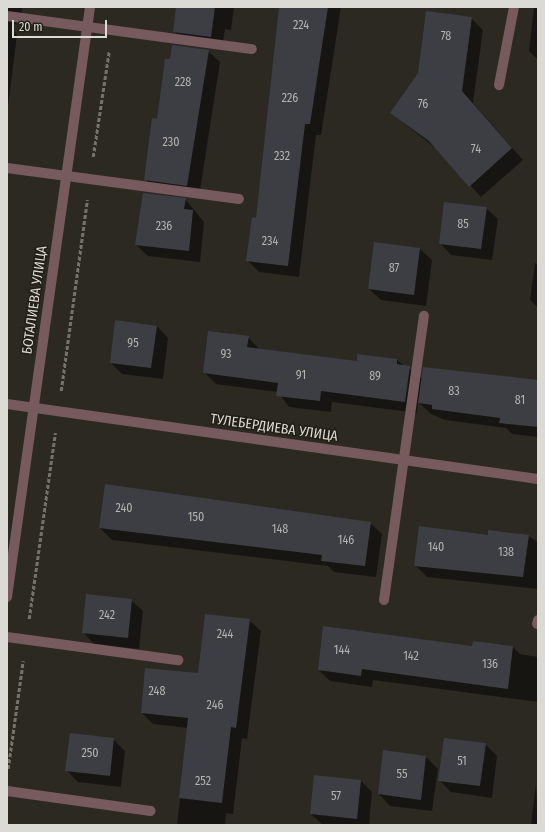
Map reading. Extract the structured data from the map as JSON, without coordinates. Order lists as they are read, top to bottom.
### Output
{
  "streets": {
    "street": ["БОТАЛИЕВА УЛИЦА", "ТУЛЕБЕРДИЕВА УЛИЦА"]
  },
  "crossings": [
    ["БОТАЛИЕВА УЛИЦА", "ТУЛЕБЕРДИЕВА УЛИЦА"]
  ],
  "house_numbers": [
    "224",
    "78",
    "228",
    "226",
    "76",
    "230",
    "74",
    "232",
    "85",
    "236",
    "234",
    "87",
    "95",
    "93",
    "91",
    "89",
    "83",
    "81",
    "240",
    "150",
    "148",
    "146",
    "140",
    "138",
    "242",
    "244",
    "144",
    "142",
    "136",
    "248",
    "246",
    "250",
    "51",
    "55",
    "252",
    "57"
  ],
  "scale_bar": "20 m"
}
